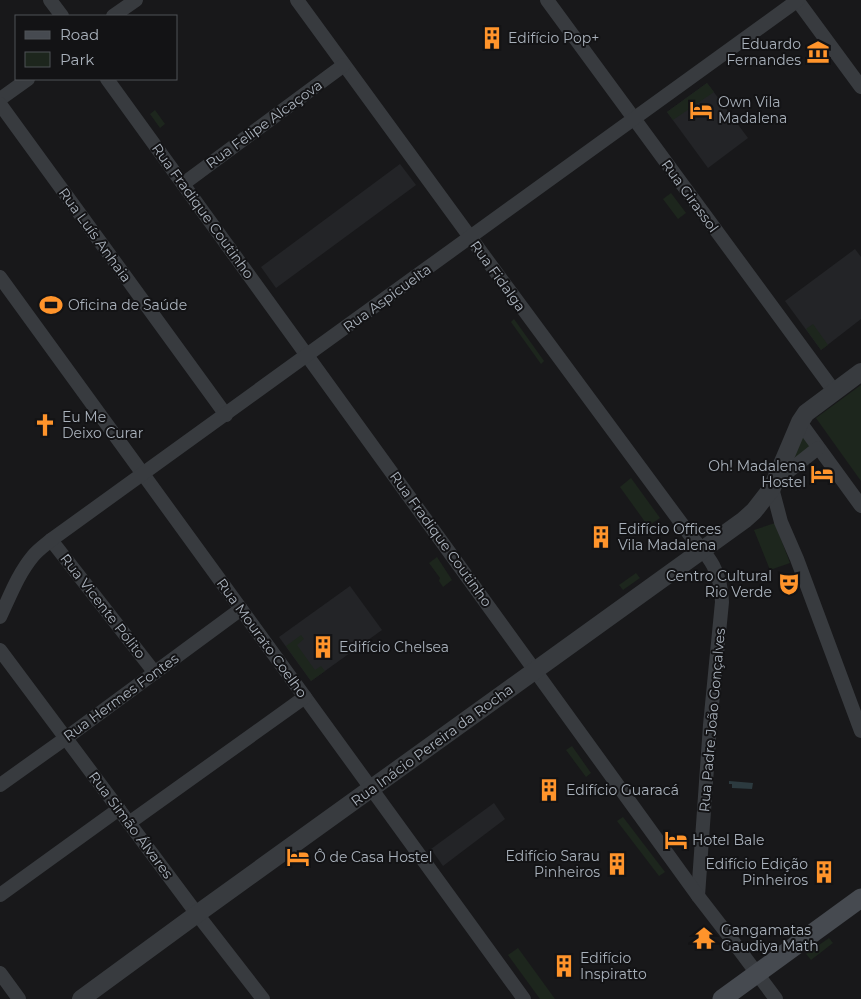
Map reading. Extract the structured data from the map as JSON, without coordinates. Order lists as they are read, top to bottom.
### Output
{
  "streets": {
    "street": [
      "Rua Felipe Alcaçova",
      "Rua Girassol",
      "Rua Fradique Coutinho",
      "Rua Luís Anhaia",
      "Rua Fidalga",
      "Rua Aspicuelta",
      "Rua Vicente Pólito",
      "Rua Mourato Coelho",
      "Rua Hermes Fontes",
      "Rua Padre João Gonçalves",
      "Rua Inácio Pereira da Rocha",
      "Rua Simão Álvares"
    ]
  },
  "crossings": [
    ["Rua Felipe Alcaçova", "Rua Fradique Coutinho"],
    ["Rua Felipe Alcaçova", "Rua Fidalga"],
    ["Rua Girassol", "Rua Aspicuelta"],
    ["Rua Girassol", "Rua Inácio Pereira da Rocha"],
    ["Rua Fradique Coutinho", "Rua Aspicuelta"],
    ["Rua Fradique Coutinho", "Rua Padre João Gonçalves"],
    ["Rua Fradique Coutinho", "Rua Inácio Pereira da Rocha"],
    ["Rua Luís Anhaia", "Rua Aspicuelta"],
    ["Rua Fidalga", "Rua Aspicuelta"],
    ["Rua Fidalga", "Rua Padre João Gonçalves"],
    ["Rua Fidalga", "Rua Inácio Pereira da Rocha"],
    ["Rua Aspicuelta", "Rua Vicente Pólito"],
    ["Rua Aspicuelta", "Rua Mourato Coelho"],
    ["Rua Vicente Pólito", "Rua Hermes Fontes"],
    ["Rua Mourato Coelho", "Rua Hermes Fontes"],
    ["Rua Mourato Coelho", "Rua Inácio Pereira da Rocha"],
    ["Rua Hermes Fontes", "Rua Simão Álvares"],
    ["Rua Padre João Gonçalves", "Rua Inácio Pereira da Rocha"],
    ["Rua Inácio Pereira da Rocha", "Rua Simão Álvares"]
  ],
  "places": {
    "building": [
      "Edifício Pop+",
      "Edifício Offices Vila Madalena",
      "Edifício Chelsea",
      "Edifício Guaracá",
      "Edifício Sarau Pinheiros",
      "Edifício Edição Pinheiros",
      "Edifício Inspiratto"
    ],
    "museum": ["Eduardo Fernandes"],
    "hotel": [
      "Own Vila Madalena",
      "Oh! Madalena Hostel",
      "Hotel Bale",
      "Ô de Casa Hostel"
    ],
    "sports": ["Oficina de Saúde"],
    "church": ["Eu Me Deixo Curar"],
    "theatre": ["Centro Cultural Rio Verde"],
    "temple": ["Gangamatas Gaudiya Math"]
  },
  "legend": ["Road", "Park"]
}
